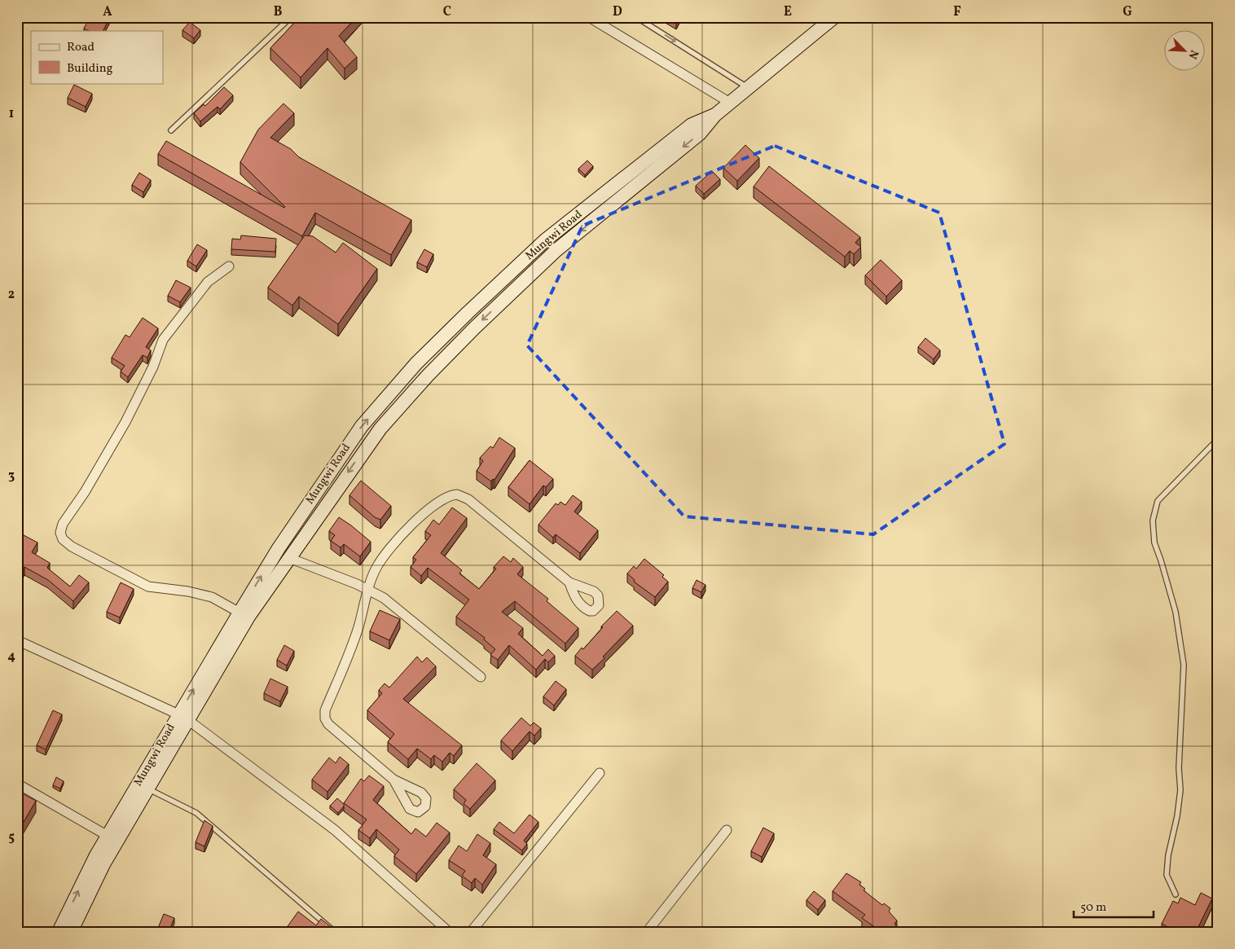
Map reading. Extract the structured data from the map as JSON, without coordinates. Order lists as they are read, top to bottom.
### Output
{
  "streets": {
    "main road": ["Mungwi Road"]
  },
  "legend": ["Road", "Building"],
  "scale_bar": "50 m",
  "north": "bottom right",
  "grid": {
    "columns": [
      "A",
      "B",
      "C",
      "D",
      "E",
      "F",
      "G"
    ],
    "rows": [
      "1",
      "2",
      "3",
      "4",
      "5"
    ]
  }
}
